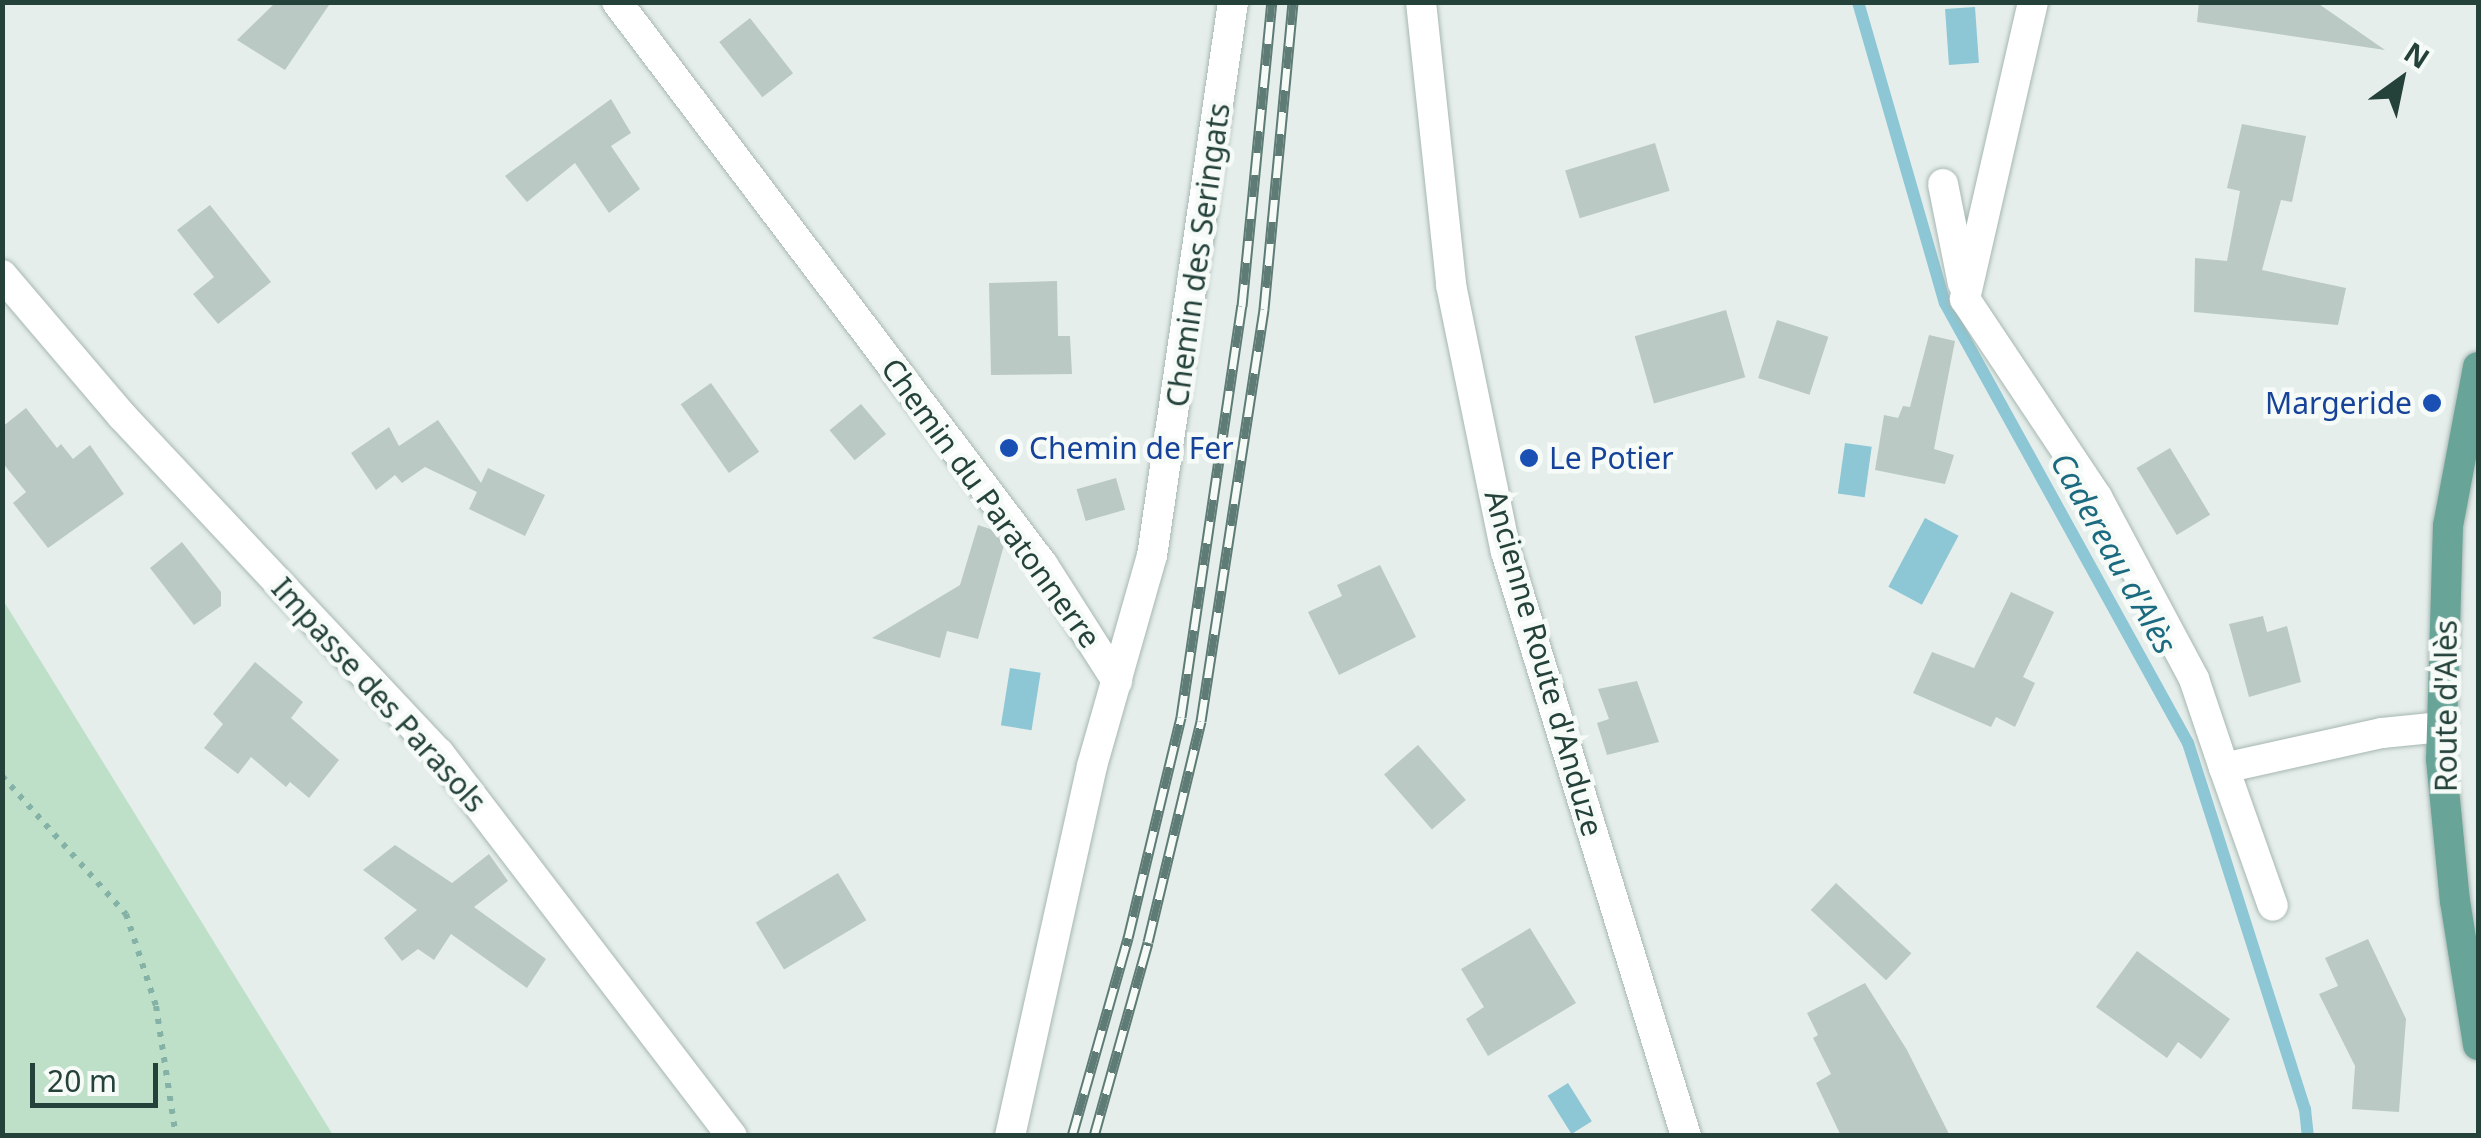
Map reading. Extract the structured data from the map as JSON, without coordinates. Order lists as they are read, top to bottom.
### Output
{
  "streets": {
    "main road": ["Route d'Alès"],
    "street": [
      "Chemin des Seringats",
      "Chemin du Paratonnerre",
      "Ancienne Route d'Anduze",
      "Impasse des Parasols"
    ]
  },
  "crossings": [
    ["Chemin des Seringats", "Chemin du Paratonnerre"]
  ],
  "water": ["Cadereau d'Alès"],
  "places": ["Margeride", "Chemin de Fer", "Le Potier"],
  "scale_bar": "20 m",
  "north": "top right"
}
